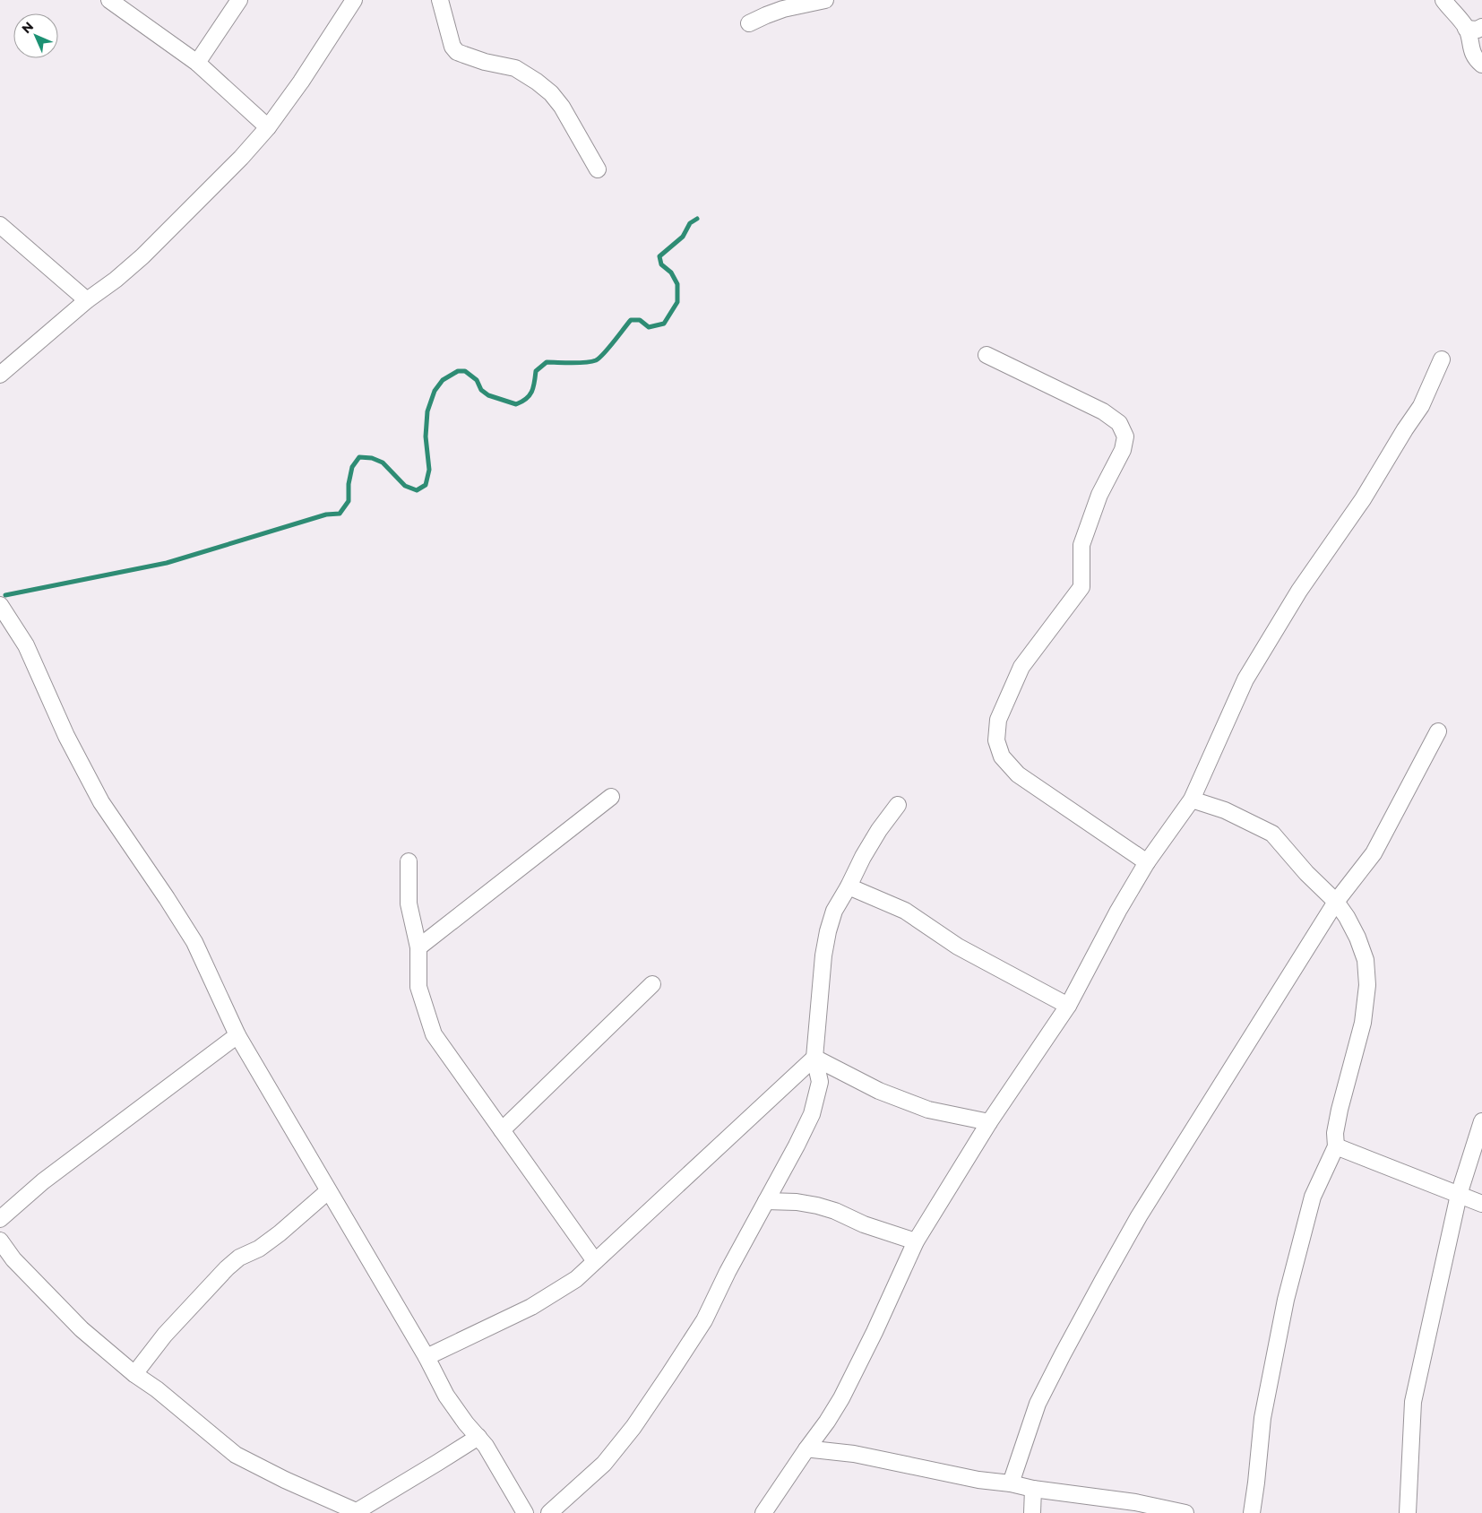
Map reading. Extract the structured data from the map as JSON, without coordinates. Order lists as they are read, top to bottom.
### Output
{
  "north": "top left"
}
